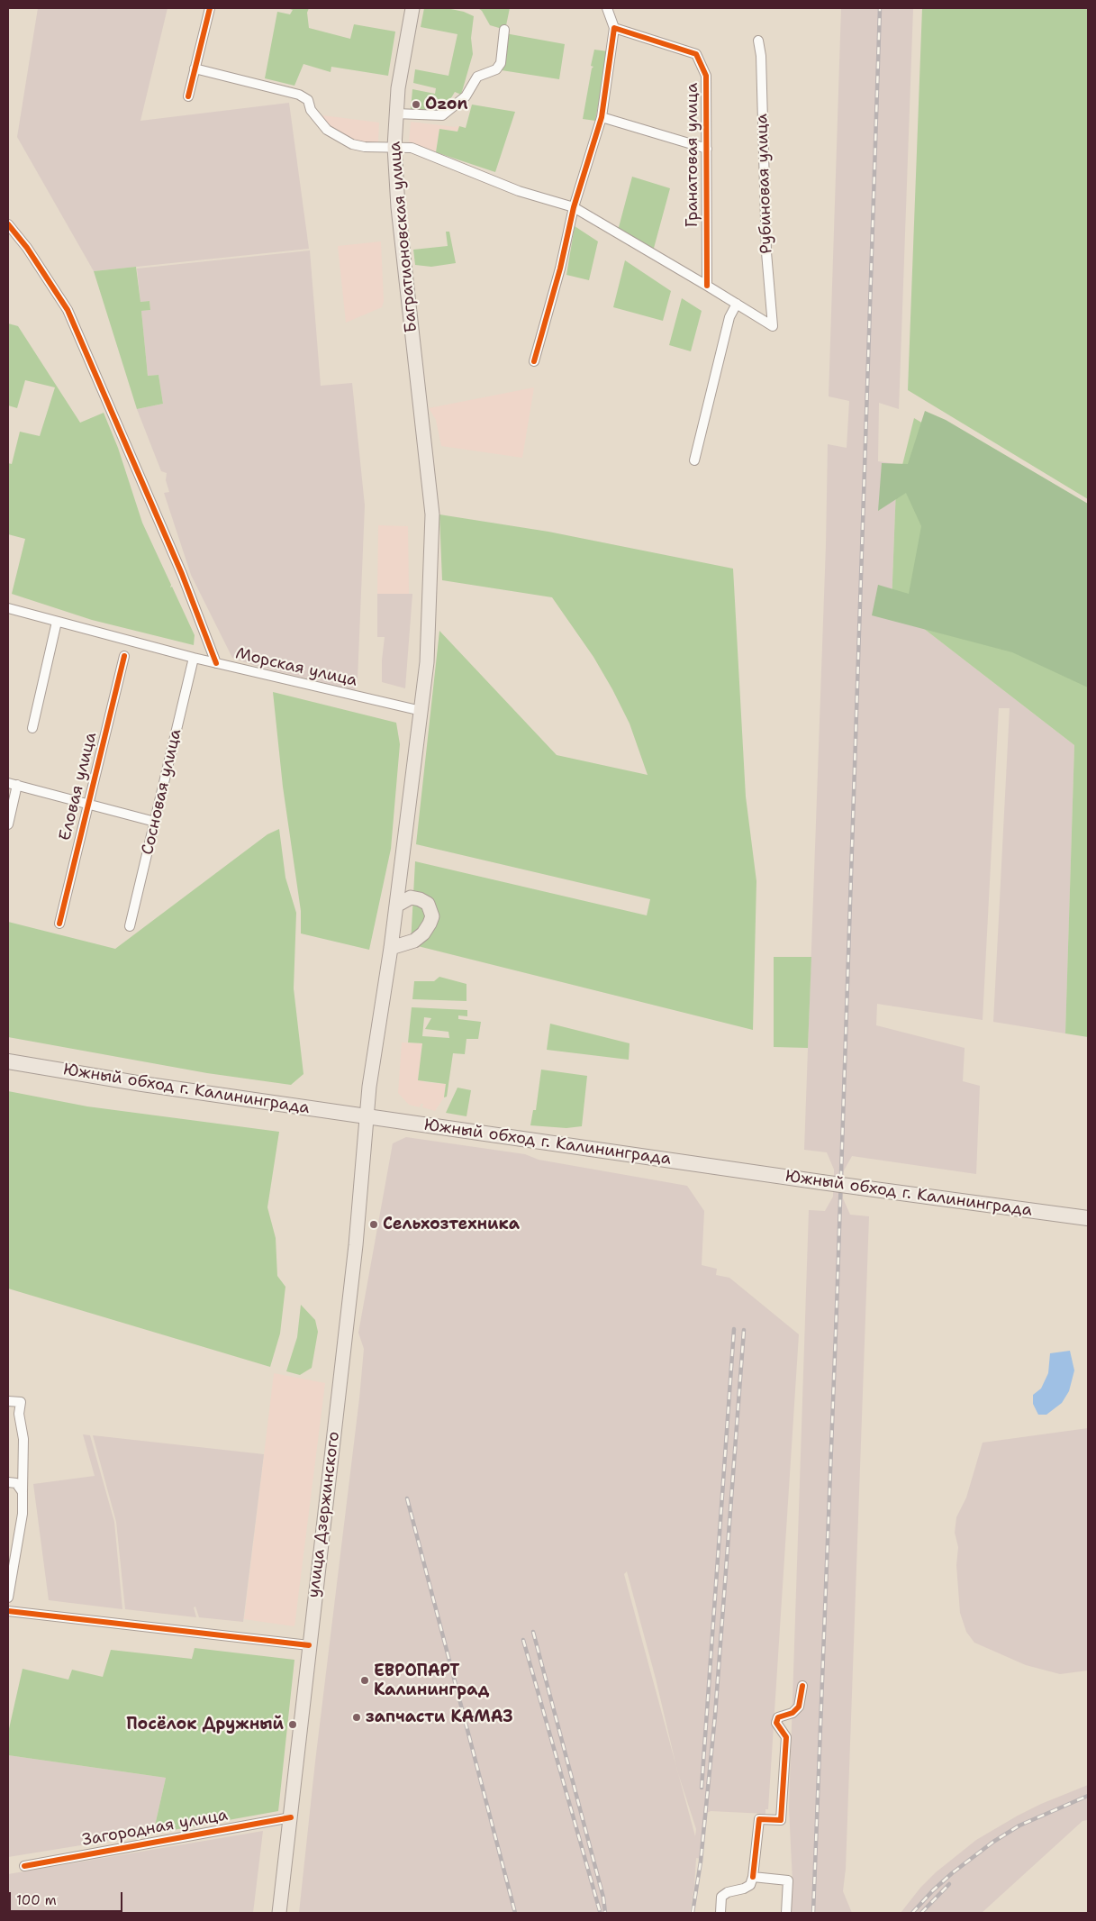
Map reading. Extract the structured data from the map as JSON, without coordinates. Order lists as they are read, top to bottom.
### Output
{
  "streets": {
    "highway": ["Южный обход г. Калининграда"],
    "main road": ["Багратионовская улица", "улица Дзержинского"],
    "street": [
      "Гранатовая улица",
      "Рубиновая улица",
      "Морская улица",
      "Еловая улица",
      "Сосновая улица",
      "Загородная улица"
    ]
  },
  "crossings": [
    ["Багратионовская улица", "Морская улица"],
    ["Багратионовская улица", "улица Дзержинского"],
    ["Морская улица", "Сосновая улица"],
    ["Морская улица", "улица Дзержинского"],
    ["Южный обход г. Калининграда", "улица Дзержинского"],
    ["улица Дзержинского", "Загородная улица"]
  ],
  "places": [
    "Ozon",
    "Сельхозтехника",
    "ЕВРОПАРТ Калининград",
    "запчасти КАМАЗ",
    "Посёлок Дружный"
  ],
  "scale_bar": "100 m"
}
